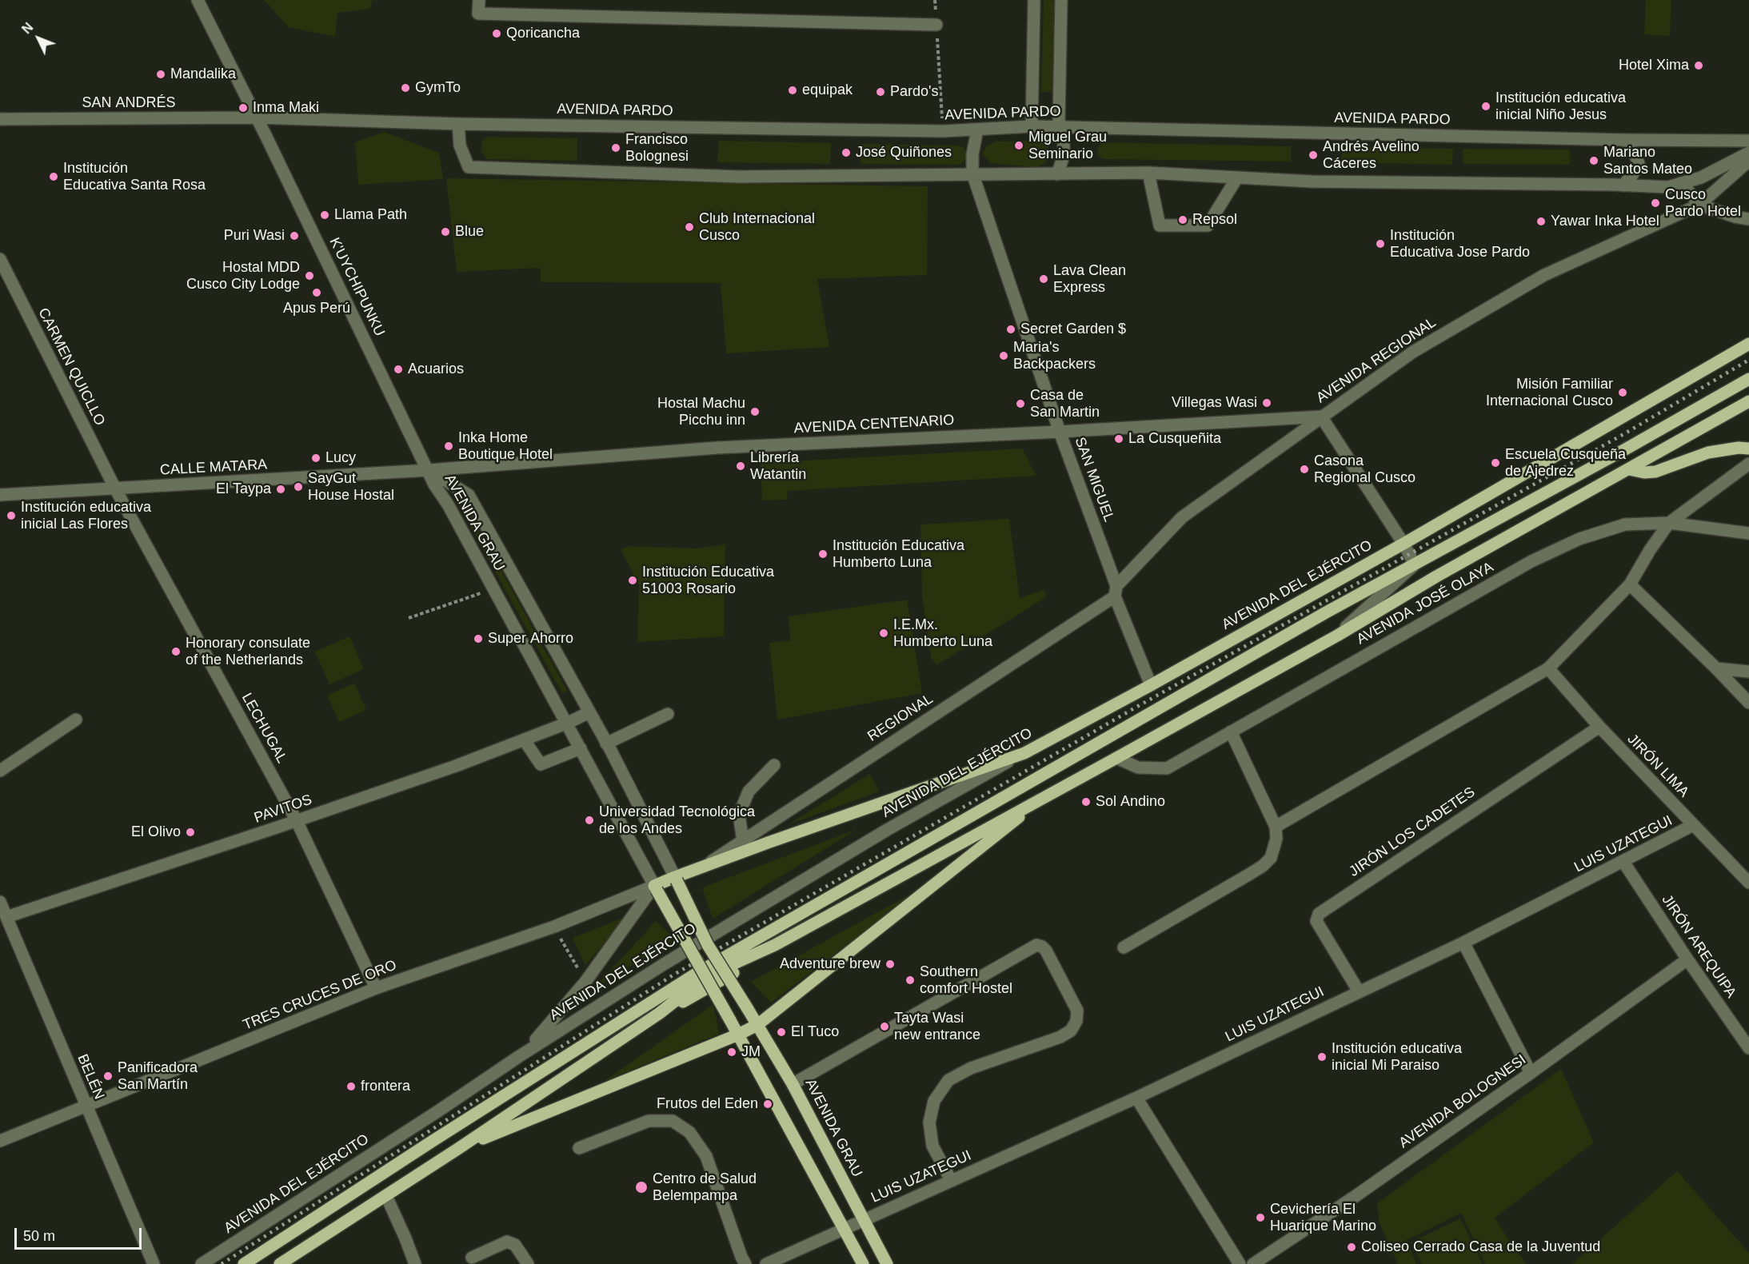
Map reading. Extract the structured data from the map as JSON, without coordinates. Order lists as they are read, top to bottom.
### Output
{
  "streets": {
    "main road": ["AVENIDA GRAU", "AVENIDA DEL EJÉRCITO"],
    "street": [
      "SAN ANDRÉS",
      "AVENIDA PARDO",
      "K'UYCHIPUNKU",
      "AVENIDA REGIONAL",
      "CARMEN QUICLLO",
      "AVENIDA CENTENARIO",
      "CALLE MATARA",
      "SAN MIGUEL",
      "AVENIDA JOSÉ OLAYA",
      "REGIONAL",
      "LECHUGAL",
      "JIRÓN LIMA",
      "PAVITOS",
      "JIRÓN LOS CADETES",
      "LUIS UZATEGUI",
      "JIRÓN AREQUIPA",
      "TRES CRUCES DE ORO",
      "BELÉN",
      "AVENIDA BOLOGNESI"
    ]
  },
  "crossings": [
    ["SAN ANDRÉS", "AVENIDA PARDO"],
    ["SAN ANDRÉS", "K'UYCHIPUNKU"],
    ["AVENIDA PARDO", "K'UYCHIPUNKU"],
    ["K'UYCHIPUNKU", "AVENIDA CENTENARIO"],
    ["K'UYCHIPUNKU", "CALLE MATARA"],
    ["K'UYCHIPUNKU", "AVENIDA GRAU"],
    ["AVENIDA REGIONAL", "AVENIDA CENTENARIO"],
    ["AVENIDA REGIONAL", "SAN MIGUEL"],
    ["AVENIDA REGIONAL", "REGIONAL"],
    ["CARMEN QUICLLO", "CALLE MATARA"],
    ["CARMEN QUICLLO", "LECHUGAL"],
    ["AVENIDA CENTENARIO", "CALLE MATARA"],
    ["AVENIDA CENTENARIO", "SAN MIGUEL"],
    ["AVENIDA CENTENARIO", "AVENIDA GRAU"],
    ["CALLE MATARA", "AVENIDA GRAU"],
    ["CALLE MATARA", "LECHUGAL"],
    ["SAN MIGUEL", "AVENIDA DEL EJÉRCITO"],
    ["SAN MIGUEL", "REGIONAL"],
    ["AVENIDA GRAU", "PAVITOS"],
    ["AVENIDA GRAU", "LUIS UZATEGUI"],
    ["AVENIDA GRAU", "TRES CRUCES DE ORO"],
    ["LECHUGAL", "PAVITOS"],
    ["LECHUGAL", "TRES CRUCES DE ORO"],
    ["JIRÓN LIMA", "JIRÓN LOS CADETES"],
    ["JIRÓN LIMA", "LUIS UZATEGUI"],
    ["PAVITOS", "BELÉN"],
    ["JIRÓN LOS CADETES", "LUIS UZATEGUI"],
    ["LUIS UZATEGUI", "JIRÓN AREQUIPA"],
    ["JIRÓN AREQUIPA", "AVENIDA BOLOGNESI"],
    ["TRES CRUCES DE ORO", "BELÉN"]
  ],
  "places": [
    "Qoricancha",
    "Hotel Xima",
    "Mandalika",
    "GymTo",
    "equipak",
    "Pardo's",
    "Institución educativa inicial Niño Jesus",
    "Inma Maki",
    "Miguel Grau Seminario",
    "Francisco Bolognesi",
    "José Quiñones",
    "Andrés Avelino Cáceres",
    "Mariano Santos Mateo",
    "Institución Educativa Santa Rosa",
    "Cusco Pardo Hotel",
    "Llama Path",
    "Repsol",
    "Yawar Inka Hotel",
    "Club Internacional Cusco",
    "Blue",
    "Puri Wasi",
    "Institución Educativa Jose Pardo",
    "Hostal MDD Cusco City Lodge",
    "Lava Clean Express",
    "Apus Perú",
    "Secret Garden $",
    "Maria's Backpackers",
    "Acuarios",
    "Misión Familiar Internacional Cusco",
    "Villegas Wasi",
    "Casa de San Martin",
    "Hostal Machu Picchu inn",
    "La Cusqueñita",
    "Inka Home Boutique Hotel",
    "Lucy",
    "Escuela Cusqueña de Ajedrez",
    "Librería Watantin",
    "Casona Regional Cusco",
    "SayGut House Hostal",
    "El Taypa",
    "Institución educativa inicial Las Flores",
    "Institución Educativa Humberto Luna",
    "Institución Educativa 51003 Rosario",
    "I.E.Mx. Humberto Luna",
    "Super Ahorro",
    "Honorary consulate of the Netherlands",
    "Sol Andino",
    "Universidad Tecnológica de los Andes",
    "El Olivo",
    "Adventure brew",
    "Southern comfort Hostel",
    "Tayta Wasi new entrance",
    "El Tuco",
    "JM",
    "Institución educativa inicial Mi Paraiso",
    "Panificadora San Martín",
    "frontera",
    "Frutos del Eden",
    "Centro de Salud Belempampa",
    "Cevichería El Huarique Marino",
    "Coliseo Cerrado Casa de la Juventud"
  ],
  "scale_bar": "50 m",
  "north": "top left"
}
